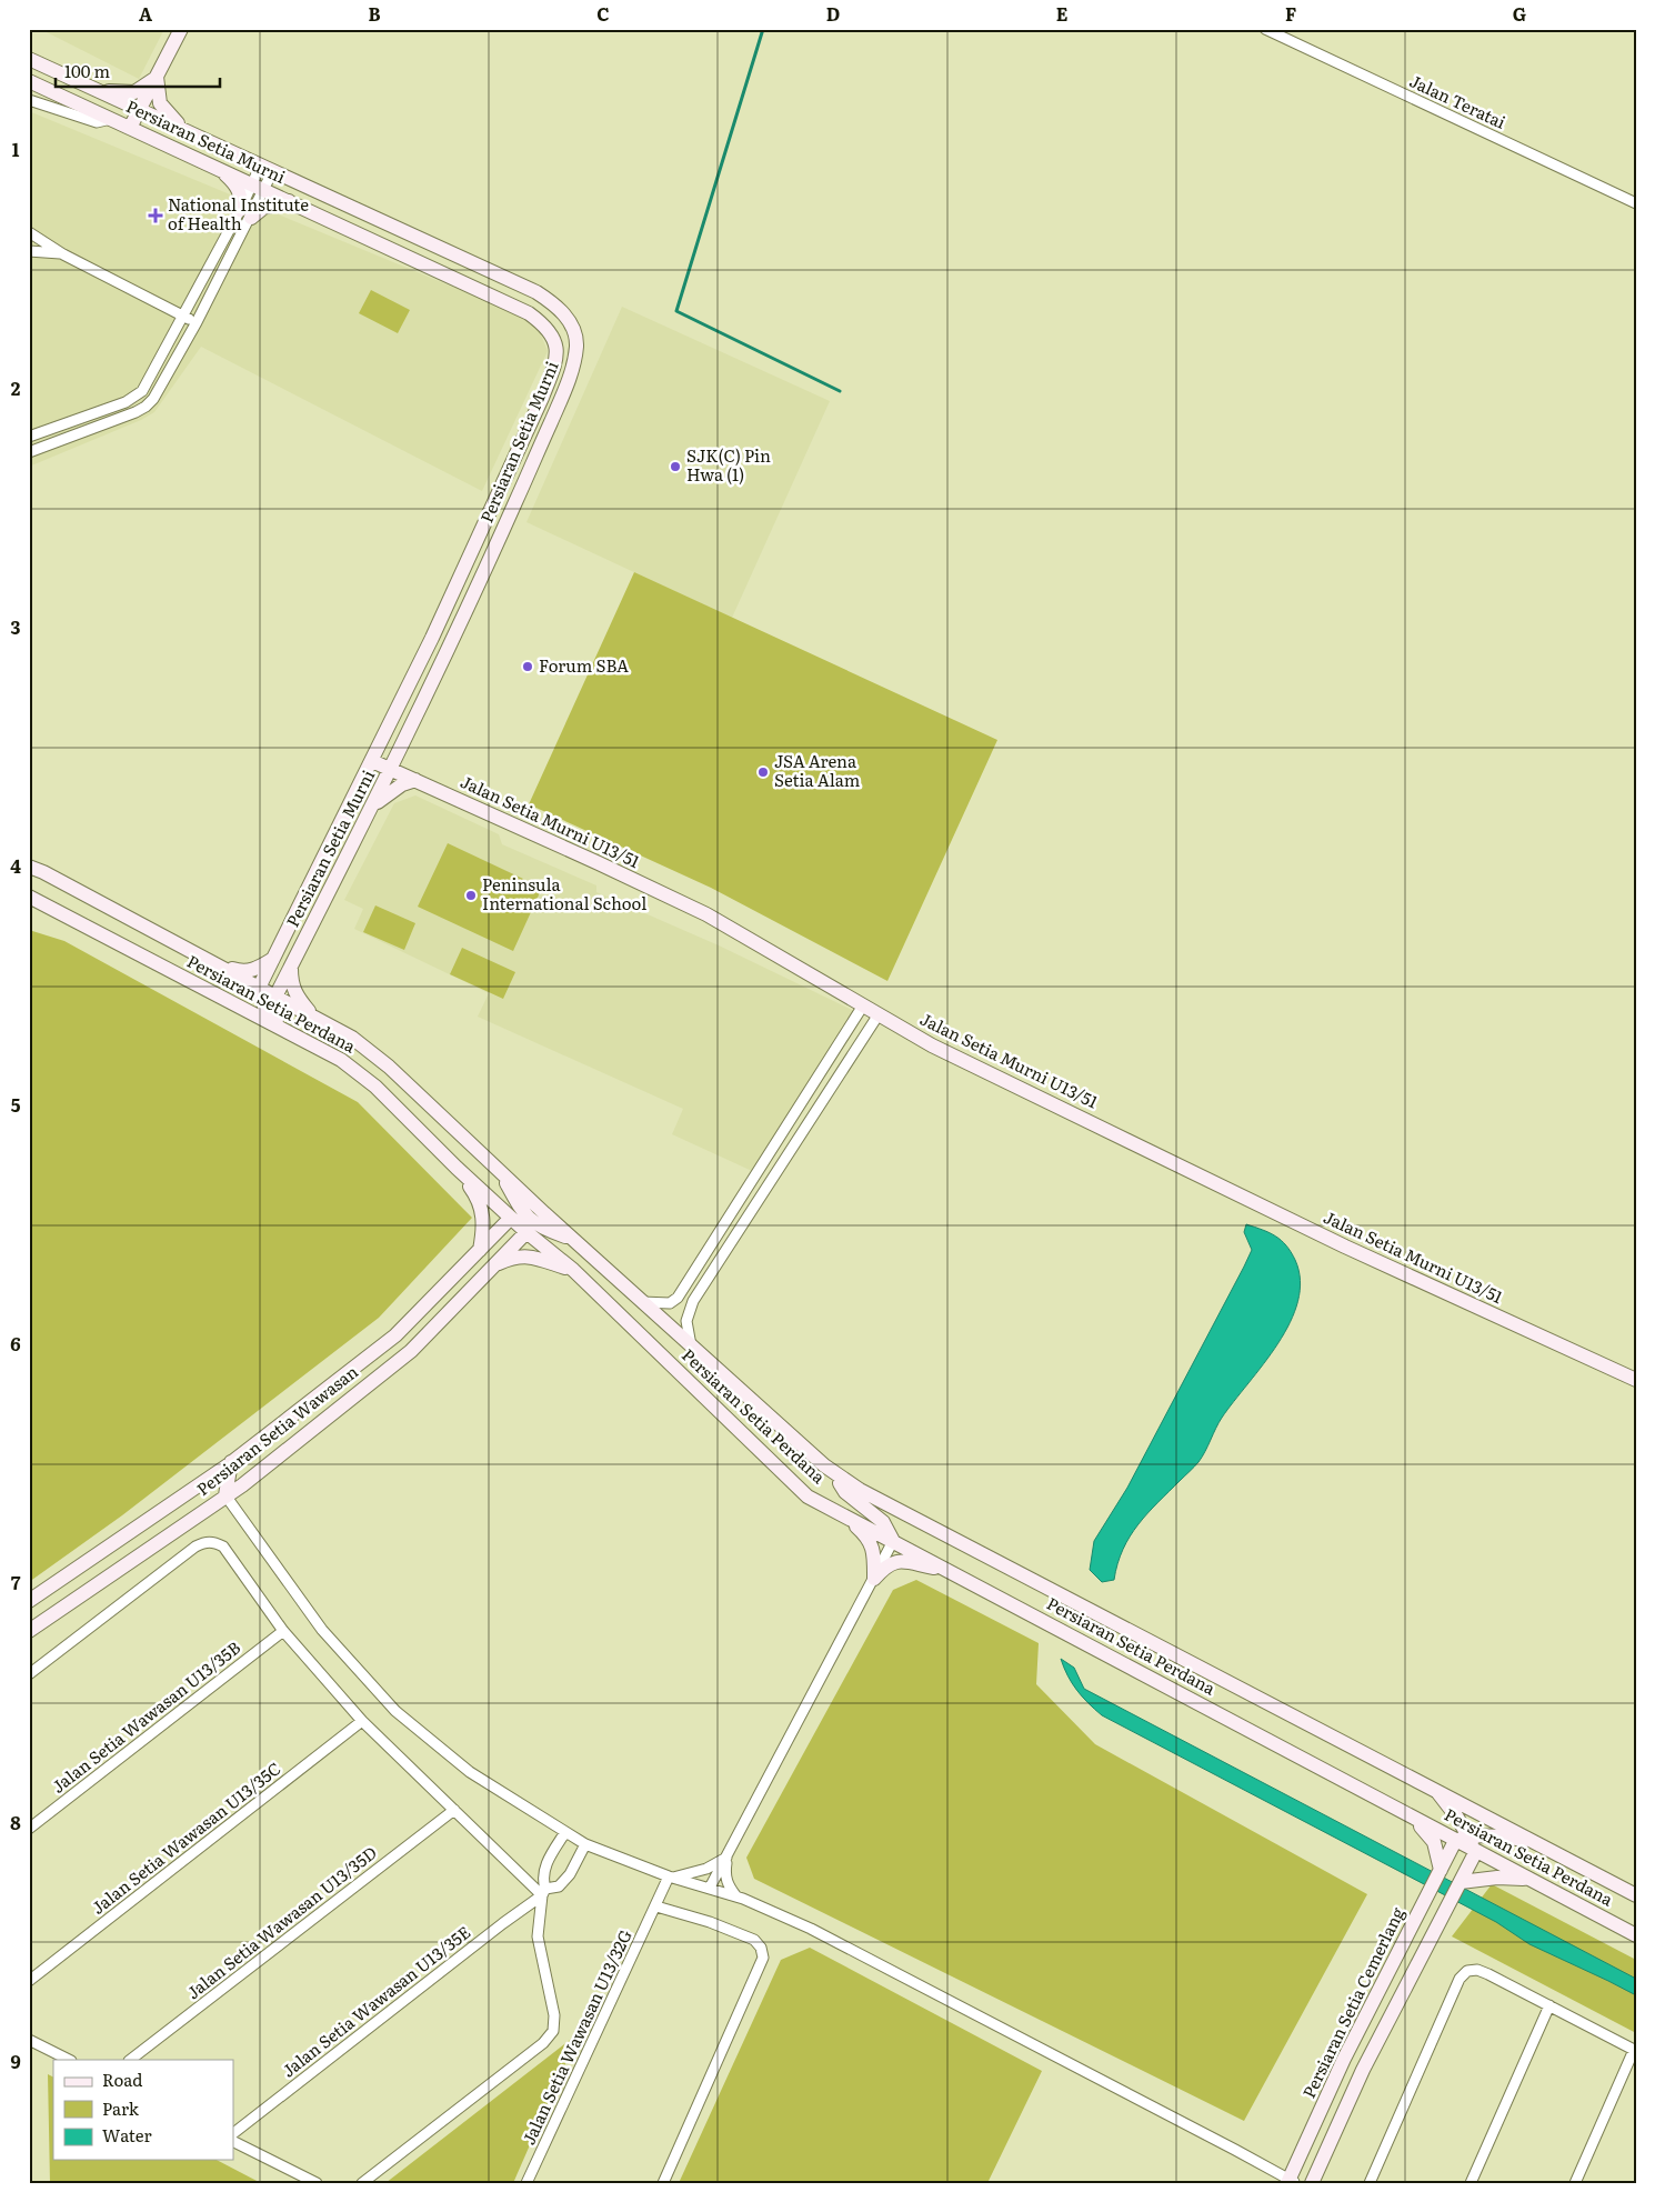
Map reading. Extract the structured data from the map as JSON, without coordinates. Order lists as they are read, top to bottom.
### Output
{
  "streets": {
    "street": [
      "Jalan Teratai",
      "Persiaran Setia Murni",
      "Jalan Setia Murni U13/51",
      "Persiaran Setia Perdana",
      "Persiaran Setia Wawasan",
      "Jalan Setia Wawasan U13/35B",
      "Jalan Setia Wawasan U13/35C",
      "Jalan Setia Wawasan U13/35D",
      "Jalan Setia Wawasan U13/35E",
      "Persiaran Setia Cemerlang",
      "Jalan Setia Wawasan U13/32G"
    ]
  },
  "crossings": [
    ["Persiaran Setia Murni", "Jalan Setia Murni U13/51"],
    ["Persiaran Setia Murni", "Persiaran Setia Perdana"],
    ["Persiaran Setia Perdana", "Persiaran Setia Wawasan"],
    ["Persiaran Setia Perdana", "Persiaran Setia Cemerlang"]
  ],
  "places": {
    "health": ["National Institute of Health"],
    "other": [
      "SJK(C) Pin Hwa (1)",
      "Forum SBA",
      "JSA Arena Setia Alam",
      "Peninsula International School"
    ]
  },
  "legend": ["Road", "Park", "Water"],
  "scale_bar": "100 m",
  "grid": {
    "columns": [
      "A",
      "B",
      "C",
      "D",
      "E",
      "F",
      "G"
    ],
    "rows": [
      "1",
      "2",
      "3",
      "4",
      "5",
      "6",
      "7",
      "8",
      "9"
    ]
  }
}
